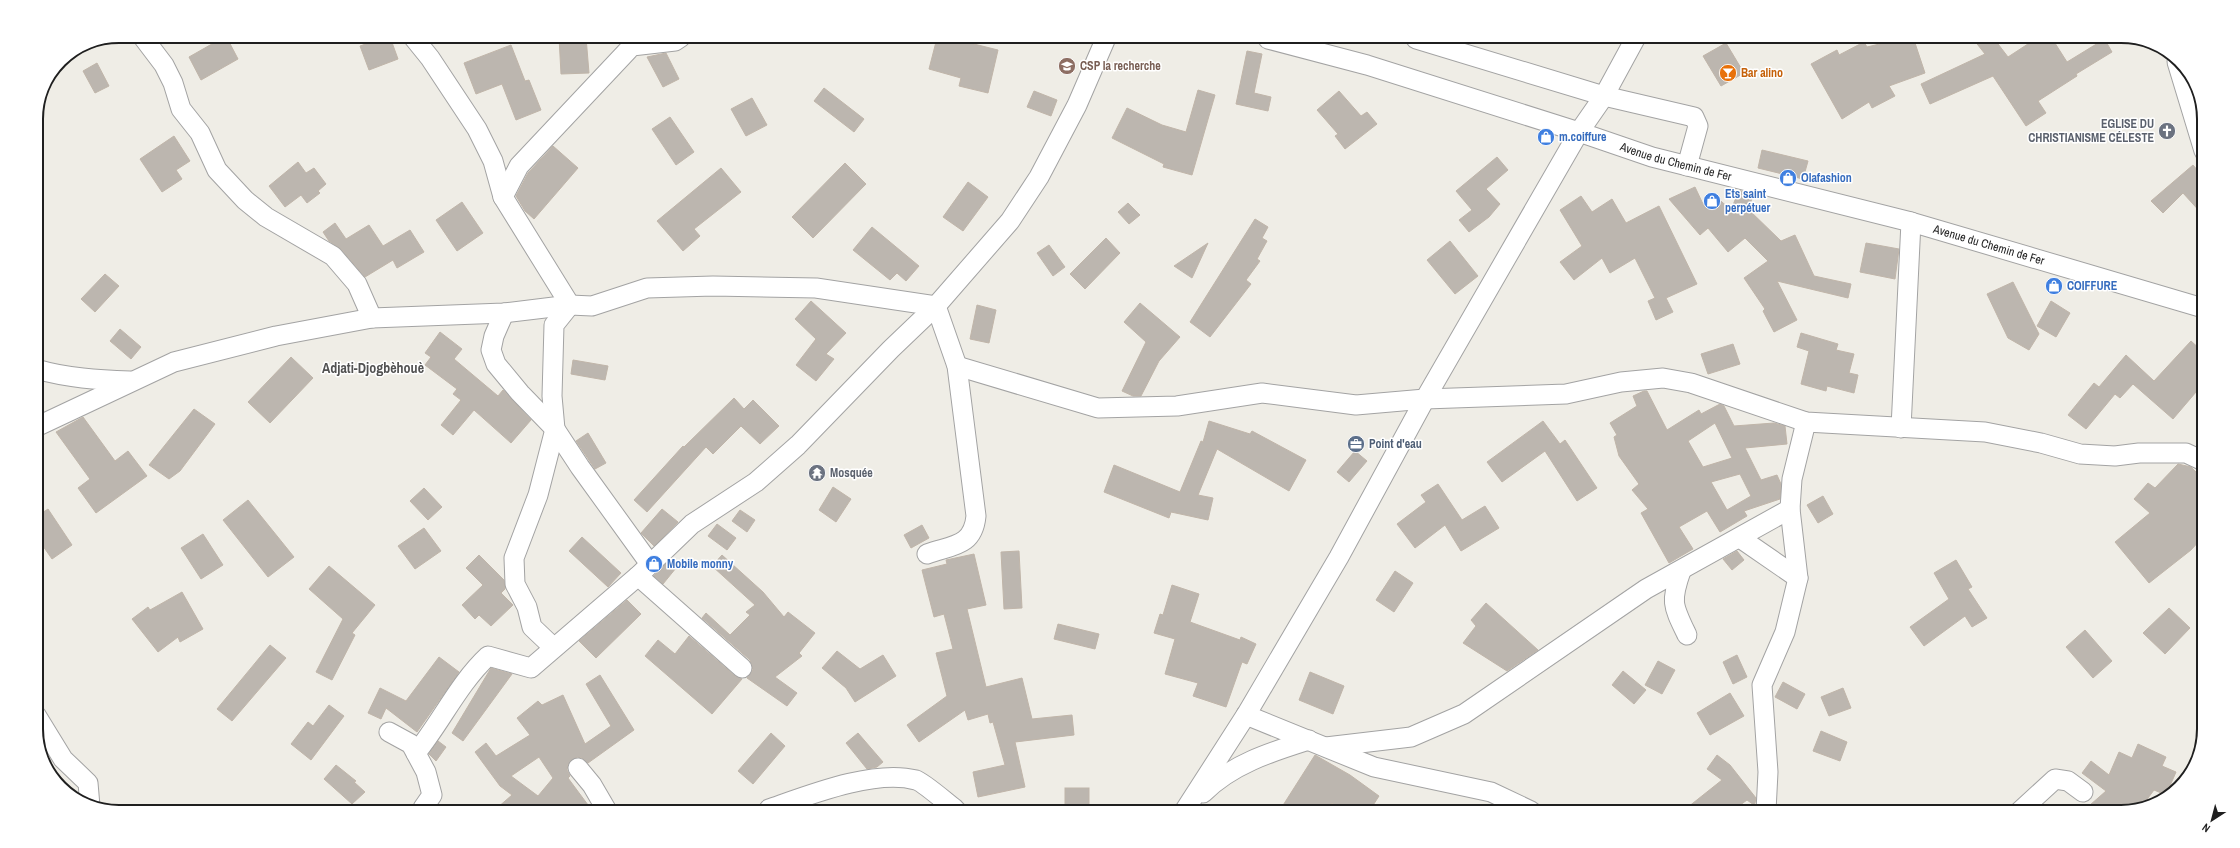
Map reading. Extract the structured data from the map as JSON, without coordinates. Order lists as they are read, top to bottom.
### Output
{
  "streets": {
    "street": ["Avenue du Chemin de Fer"]
  },
  "districts": ["Adjati-Djogbèhouè"],
  "places": {
    "school or university": ["CSP la recherche"],
    "bar": ["Bar alino"],
    "church": ["EGLISE DU CHRISTIANISME CÉLESTE"],
    "shop": [
      "m.coiffure",
      "Olafashion",
      "Ets saint perpétuer",
      "COIFFURE",
      "Mobile monny"
    ],
    "office": ["Point d'eau"],
    "temple": ["Mosquée"]
  },
  "north": "bottom left"
}
